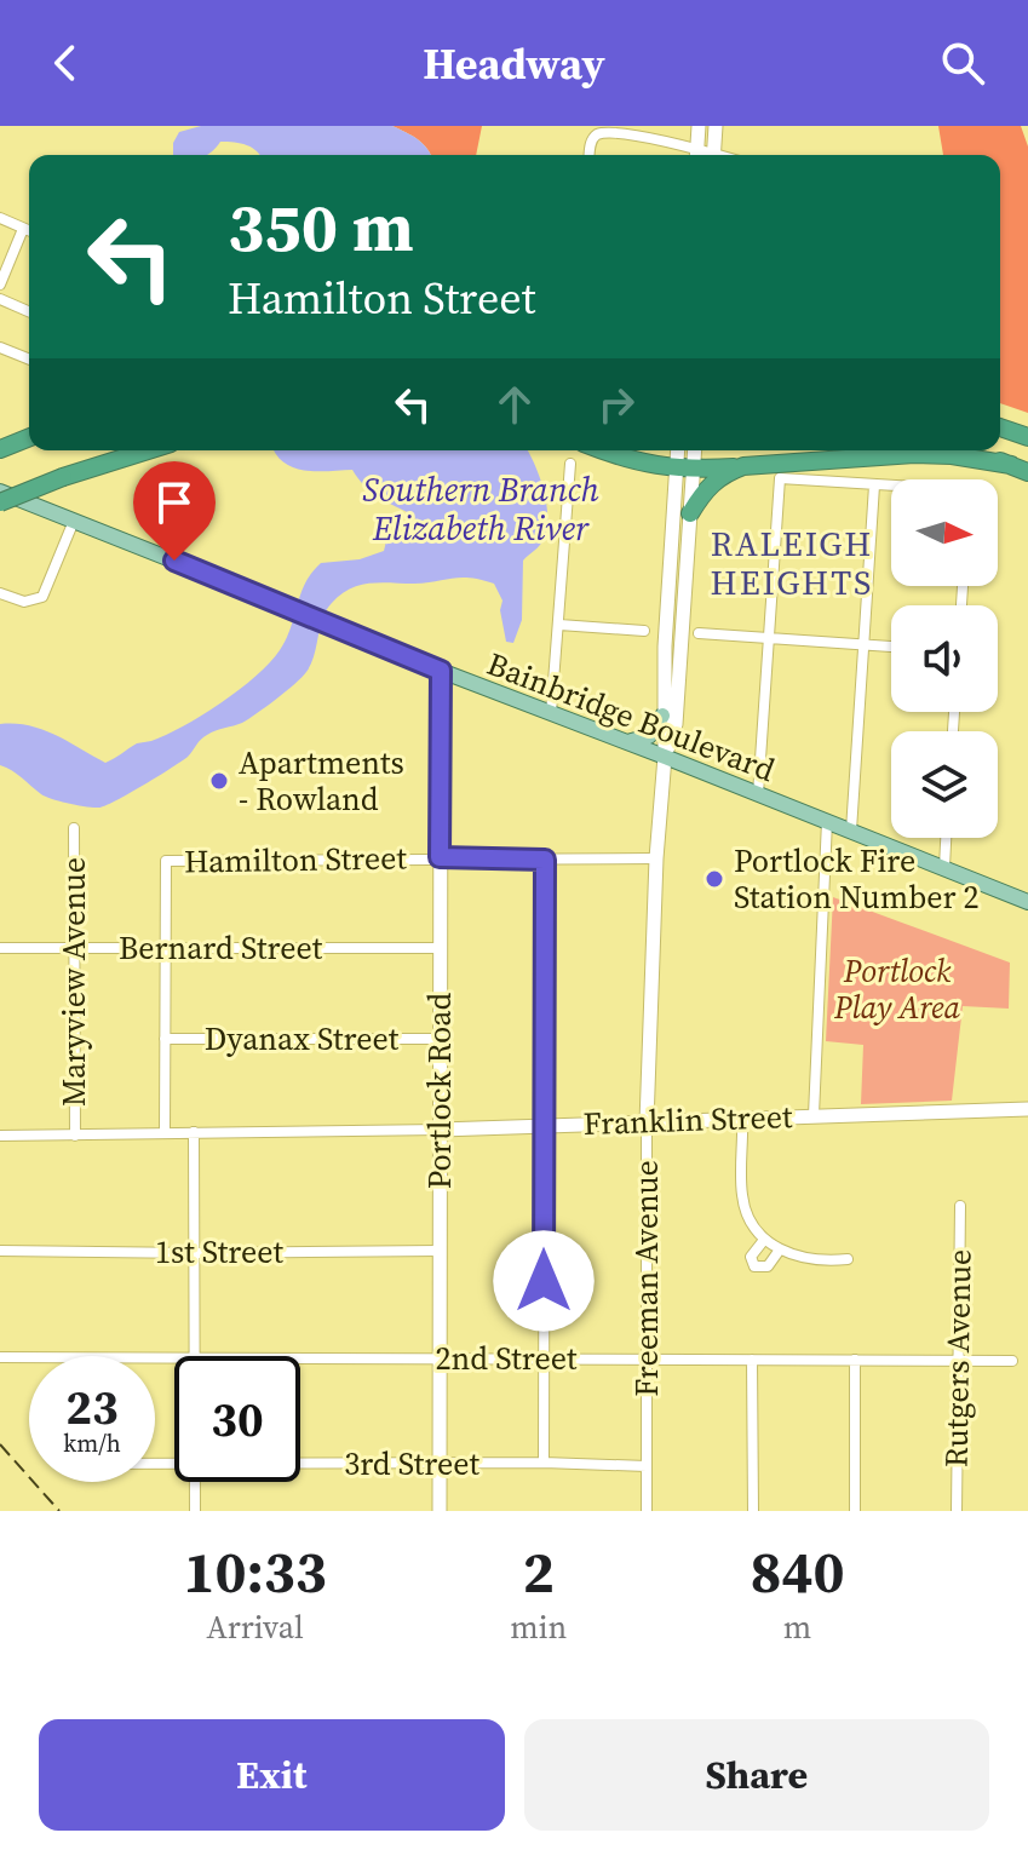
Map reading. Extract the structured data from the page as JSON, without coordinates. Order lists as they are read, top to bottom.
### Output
{
  "streets": {
    "main road": [
      "Bainbridge Boulevard",
      "Portlock Road",
      "Franklin Street",
      "Freeman Avenue"
    ],
    "street": [
      "Hamilton Street",
      "Bernard Street",
      "Maryview Avenue",
      "Dyanax Street",
      "1st Street",
      "2nd Street",
      "Rutgers Avenue",
      "3rd Street"
    ]
  },
  "crossings": [
    ["Bainbridge Boulevard", "Portlock Road"],
    ["Bainbridge Boulevard", "Freeman Avenue"],
    ["Hamilton Street", "Bernard Street"],
    ["Hamilton Street", "Portlock Road"],
    ["Hamilton Street", "Freeman Avenue"],
    ["Bernard Street", "Maryview Avenue"],
    ["Bernard Street", "Portlock Road"],
    ["Maryview Avenue", "Franklin Street"],
    ["Dyanax Street", "Portlock Road"],
    ["Portlock Road", "Franklin Street"],
    ["Portlock Road", "1st Street"],
    ["Portlock Road", "2nd Street"],
    ["Portlock Road", "3rd Street"],
    ["Franklin Street", "Freeman Avenue"],
    ["Freeman Avenue", "2nd Street"],
    ["Freeman Avenue", "3rd Street"],
    ["2nd Street", "Rutgers Avenue"]
  ],
  "districts": ["RALEIGH HEIGHTS"],
  "water": ["Southern Branch Elizabeth River"],
  "parks": ["Portlock Play Area"],
  "places": ["Apartments - Rowland", "Portlock Fire Station Number 2"],
  "north": "right",
  "page": {
    "header": "Headway",
    "turn": ["350 m", "Hamilton Street"],
    "speed": "23 km/h",
    "limit": "30",
    "eta": [
      "10:33",
      "Arrival",
      "2",
      "min",
      "840",
      "m"
    ],
    "buttons": ["Exit", "Share"]
  }
}
